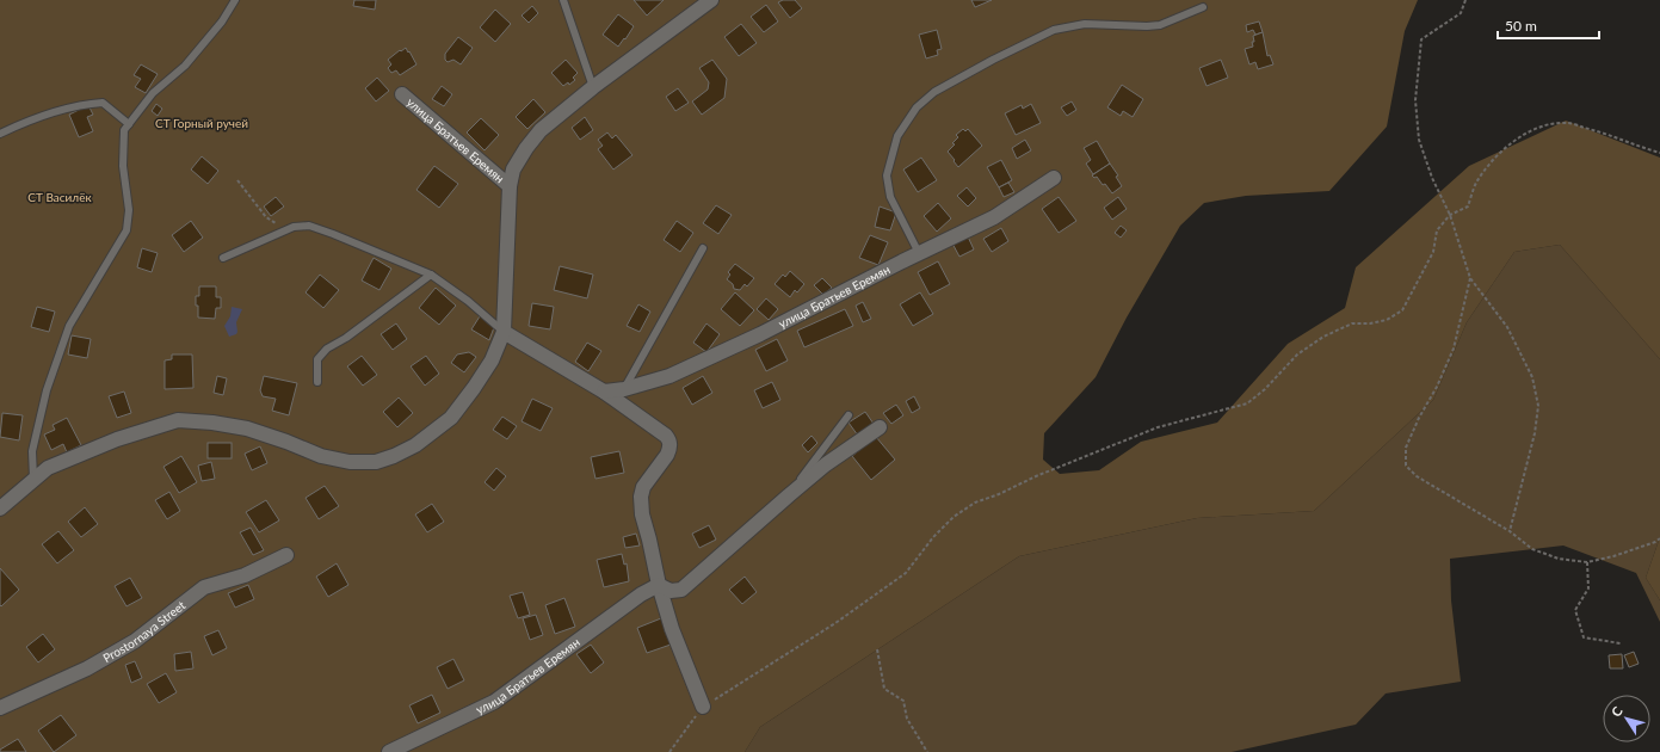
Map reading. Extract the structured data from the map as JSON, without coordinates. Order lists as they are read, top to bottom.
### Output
{
  "streets": {
    "street": ["улица Братьев Еремян", "Prostornaya Street"]
  },
  "parks": ["СТ Горный ручей", "СТ Василёк"],
  "scale_bar": "50 m",
  "north": "top left"
}
